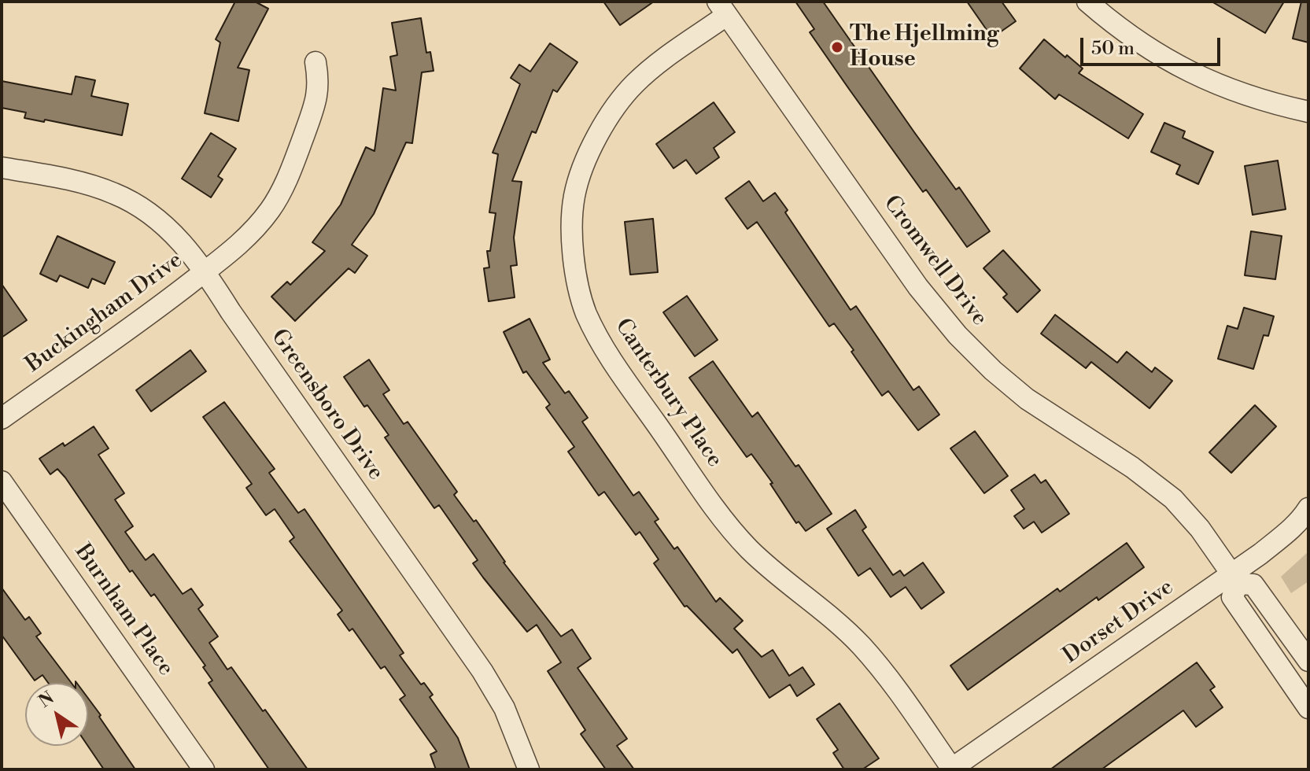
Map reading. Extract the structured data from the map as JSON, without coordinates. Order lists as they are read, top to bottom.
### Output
{
  "streets": {
    "street": [
      "Cromwell Drive",
      "Buckingham Drive",
      "Canterbury Place",
      "Greensboro Drive",
      "Burnham Place",
      "Dorset Drive"
    ]
  },
  "crossings": [
    ["Cromwell Drive", "Canterbury Place"],
    ["Cromwell Drive", "Dorset Drive"],
    ["Buckingham Drive", "Greensboro Drive"],
    ["Canterbury Place", "Dorset Drive"]
  ],
  "places": ["The Hjellming House"],
  "scale_bar": "50 m",
  "north": "top left"
}
